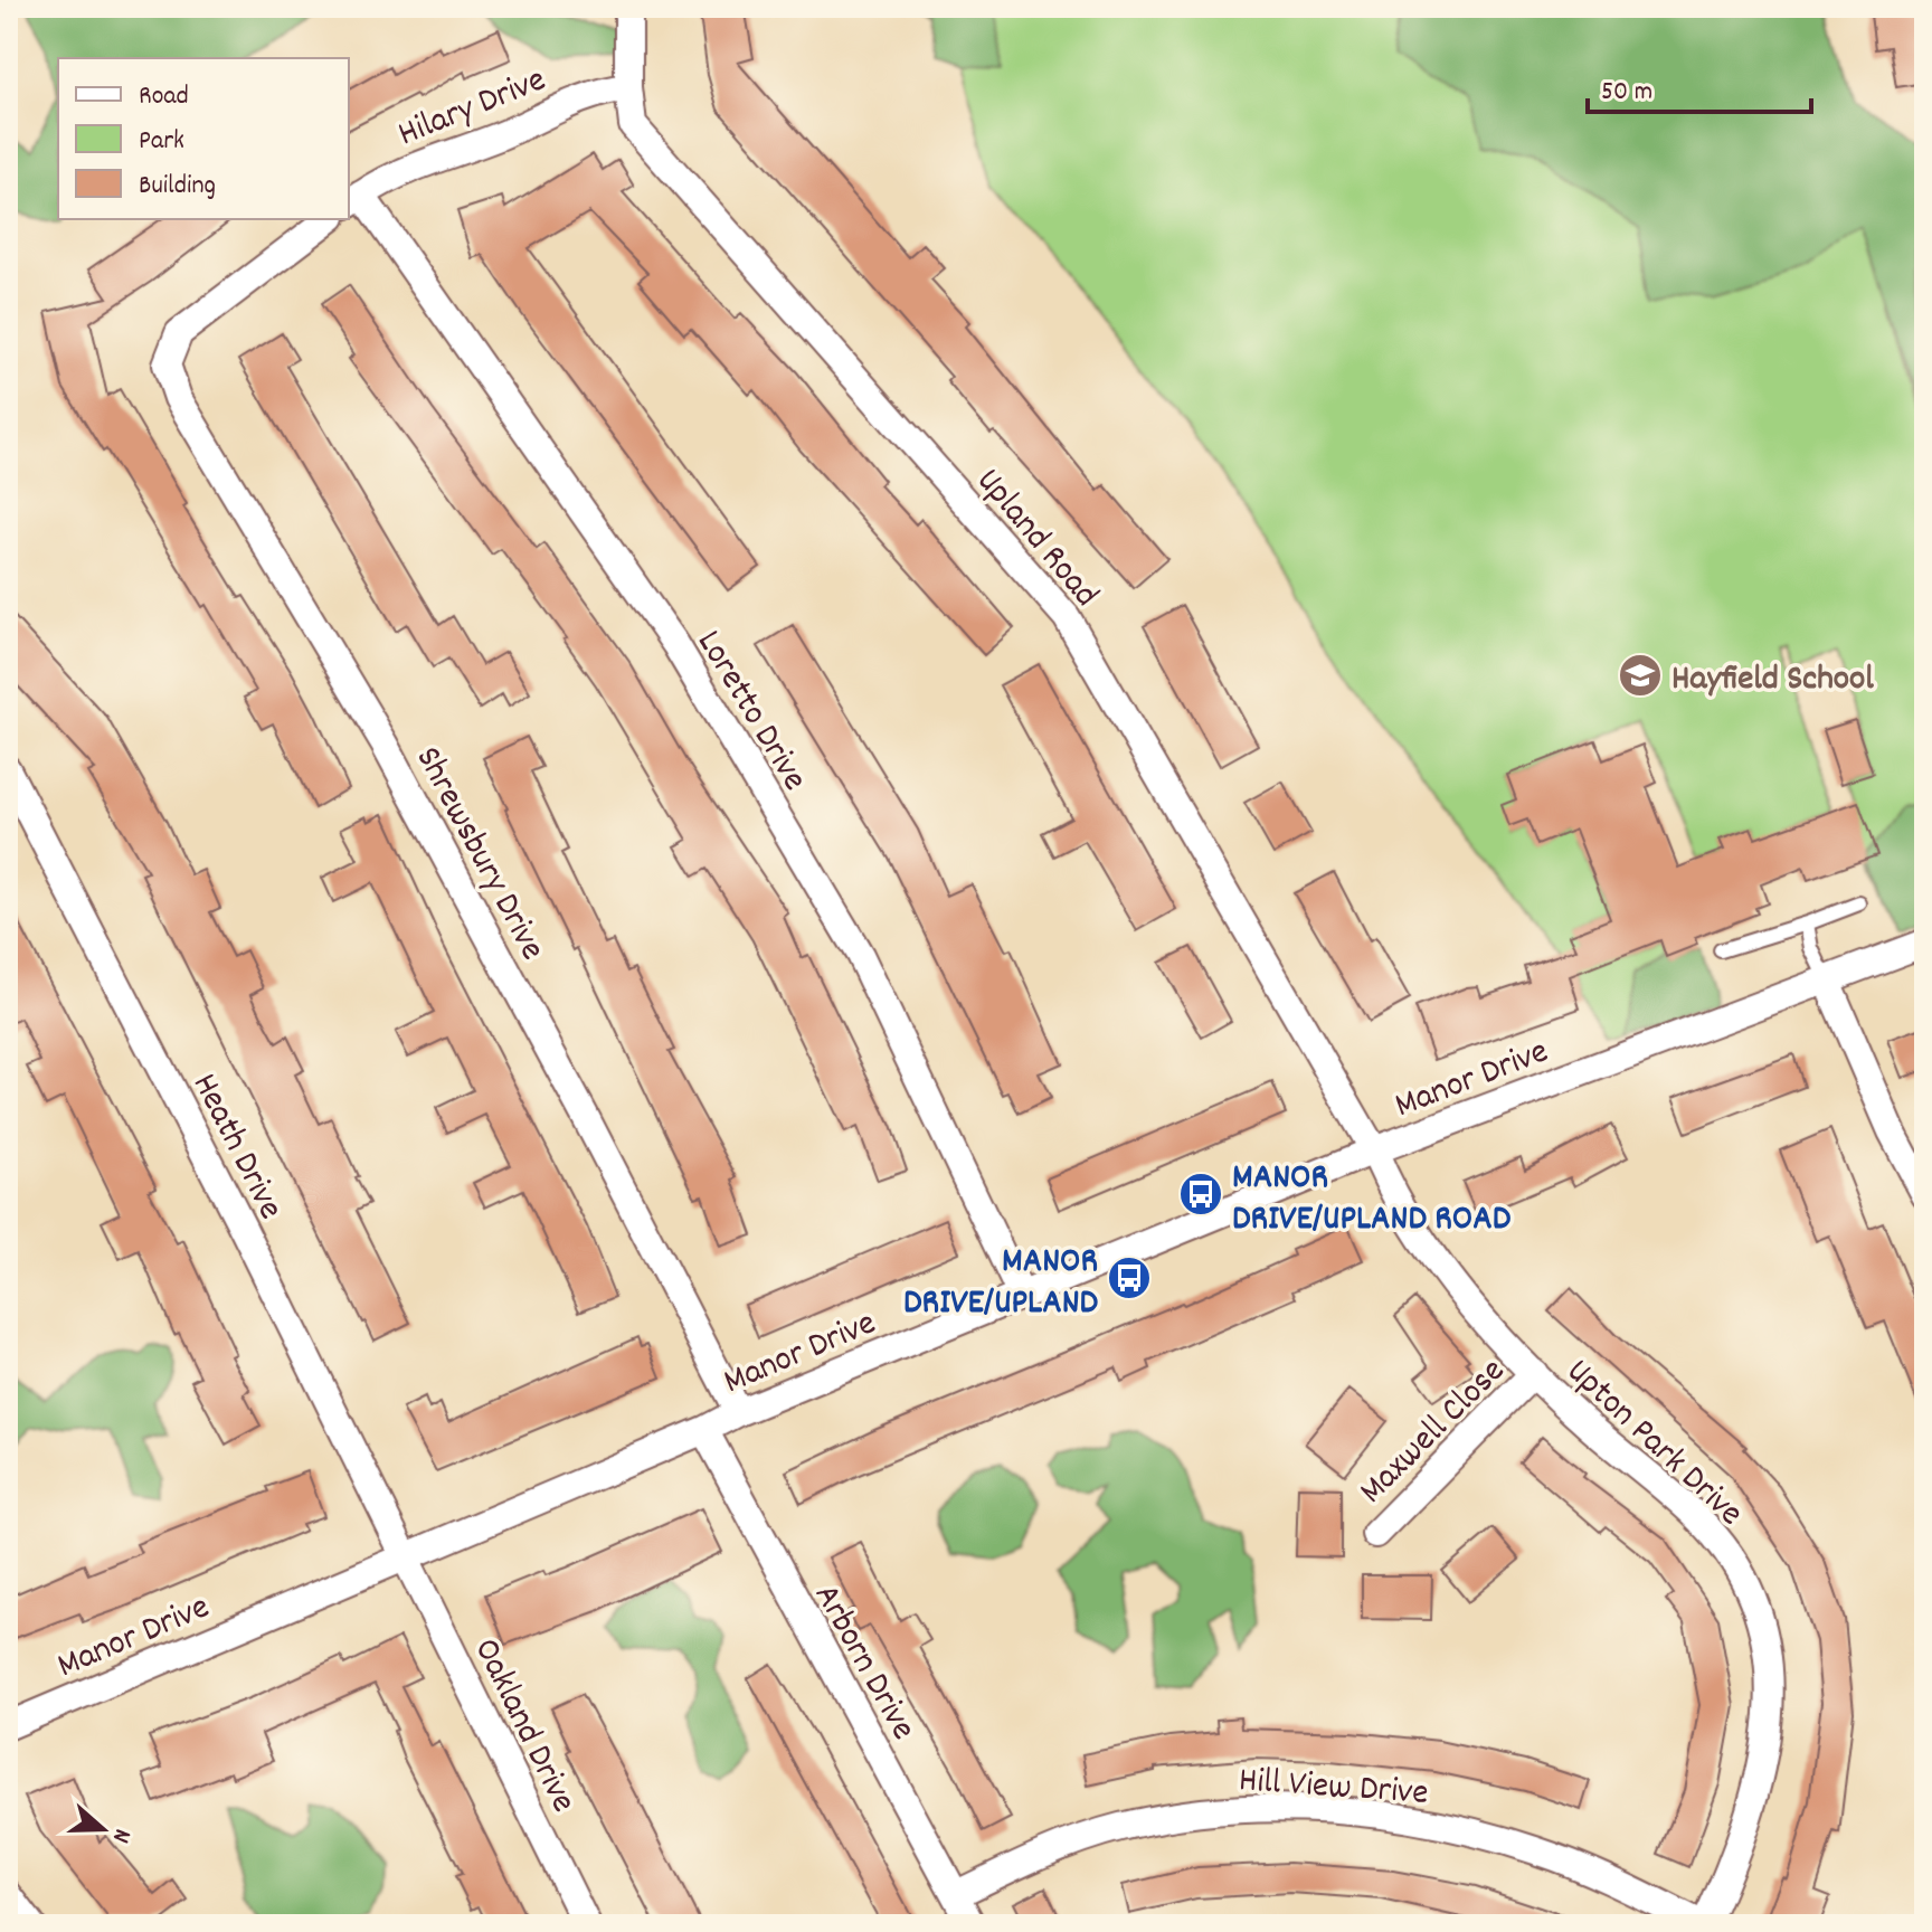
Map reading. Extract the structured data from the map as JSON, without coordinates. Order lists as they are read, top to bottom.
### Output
{
  "streets": {
    "street": [
      "Hilary Drive",
      "Upland Road",
      "Loretto Drive",
      "Shrewsbury Drive",
      "Manor Drive",
      "Heath Drive",
      "Maxwell Close",
      "Upton Park Drive",
      "Arborn Drive",
      "Oakland Drive",
      "Hill View Drive"
    ]
  },
  "crossings": [
    ["Hilary Drive", "Upland Road"],
    ["Hilary Drive", "Loretto Drive"],
    ["Upland Road", "Manor Drive"],
    ["Upland Road", "Upton Park Drive"],
    ["Loretto Drive", "Manor Drive"],
    ["Shrewsbury Drive", "Manor Drive"],
    ["Manor Drive", "Heath Drive"],
    ["Manor Drive", "Upton Park Drive"],
    ["Manor Drive", "Arborn Drive"],
    ["Manor Drive", "Oakland Drive"],
    ["Heath Drive", "Oakland Drive"],
    ["Maxwell Close", "Upton Park Drive"],
    ["Upton Park Drive", "Hill View Drive"],
    ["Arborn Drive", "Hill View Drive"]
  ],
  "places": {
    "school or university": ["Hayfield School"],
    "bus stop": ["MANOR DRIVE/UPLAND ROAD", "MANOR DRIVE/UPLAND"]
  },
  "legend": ["Road", "Park", "Building"],
  "scale_bar": "50 m",
  "north": "right"
}
